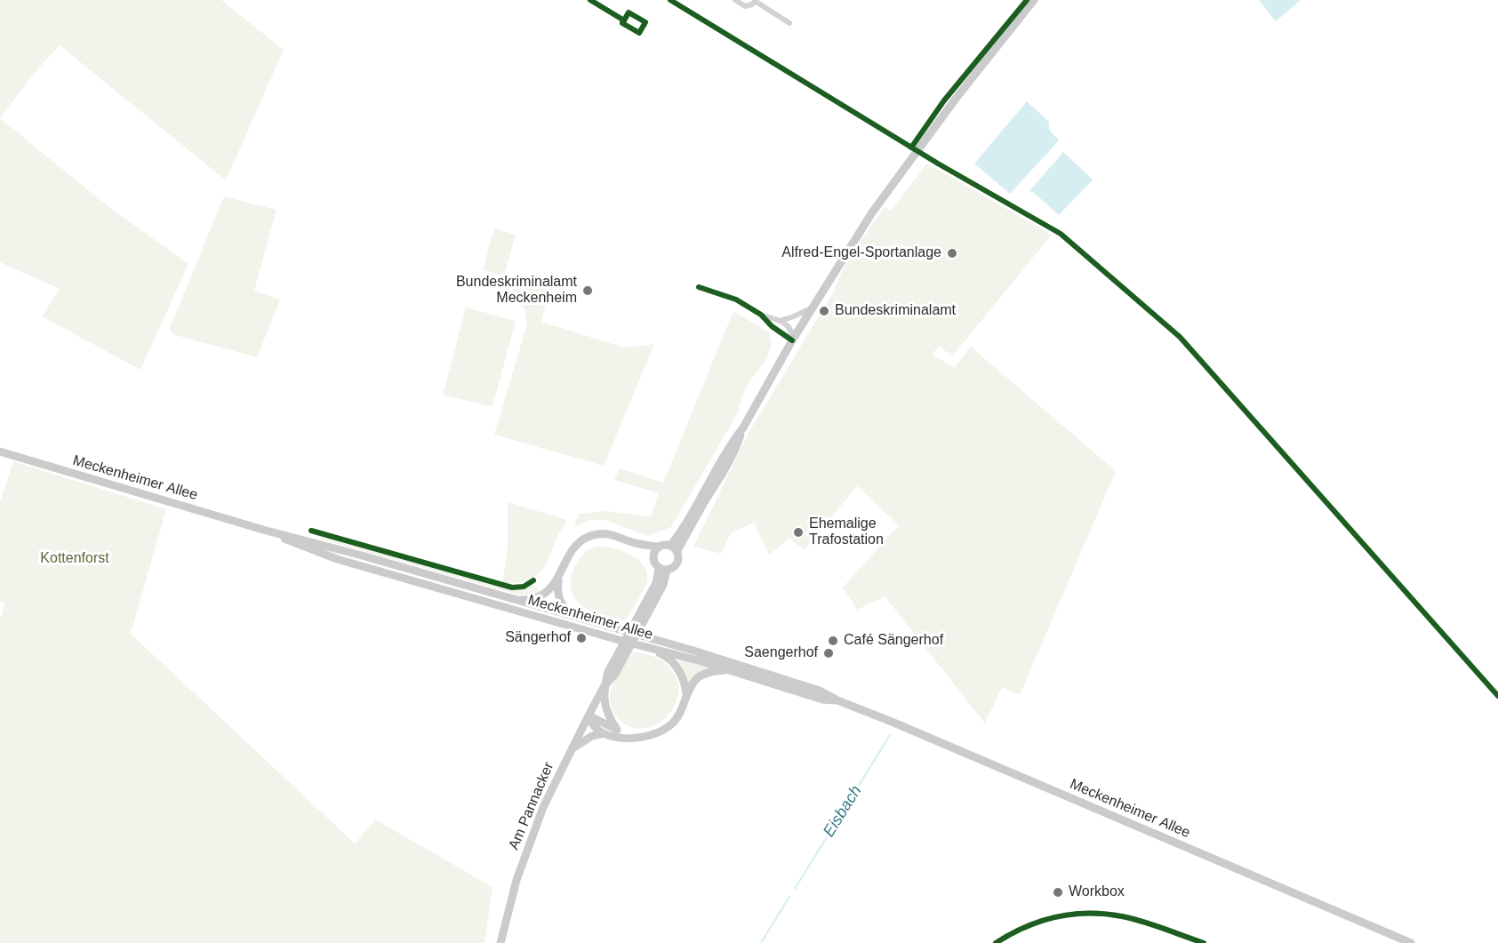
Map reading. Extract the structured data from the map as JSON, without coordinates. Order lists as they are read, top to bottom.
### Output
{
  "streets": {
    "main road": ["Meckenheimer Allee", "Am Pannacker"]
  },
  "water": ["Eisbach"],
  "parks": ["Kottenforst"],
  "places": [
    "Alfred-Engel-Sportanlage",
    "Bundeskriminalamt Meckenheim",
    "Bundeskriminalamt",
    "Ehemalige Trafostation",
    "Sängerhof",
    "Café Sängerhof",
    "Saengerhof",
    "Workbox"
  ]
}
